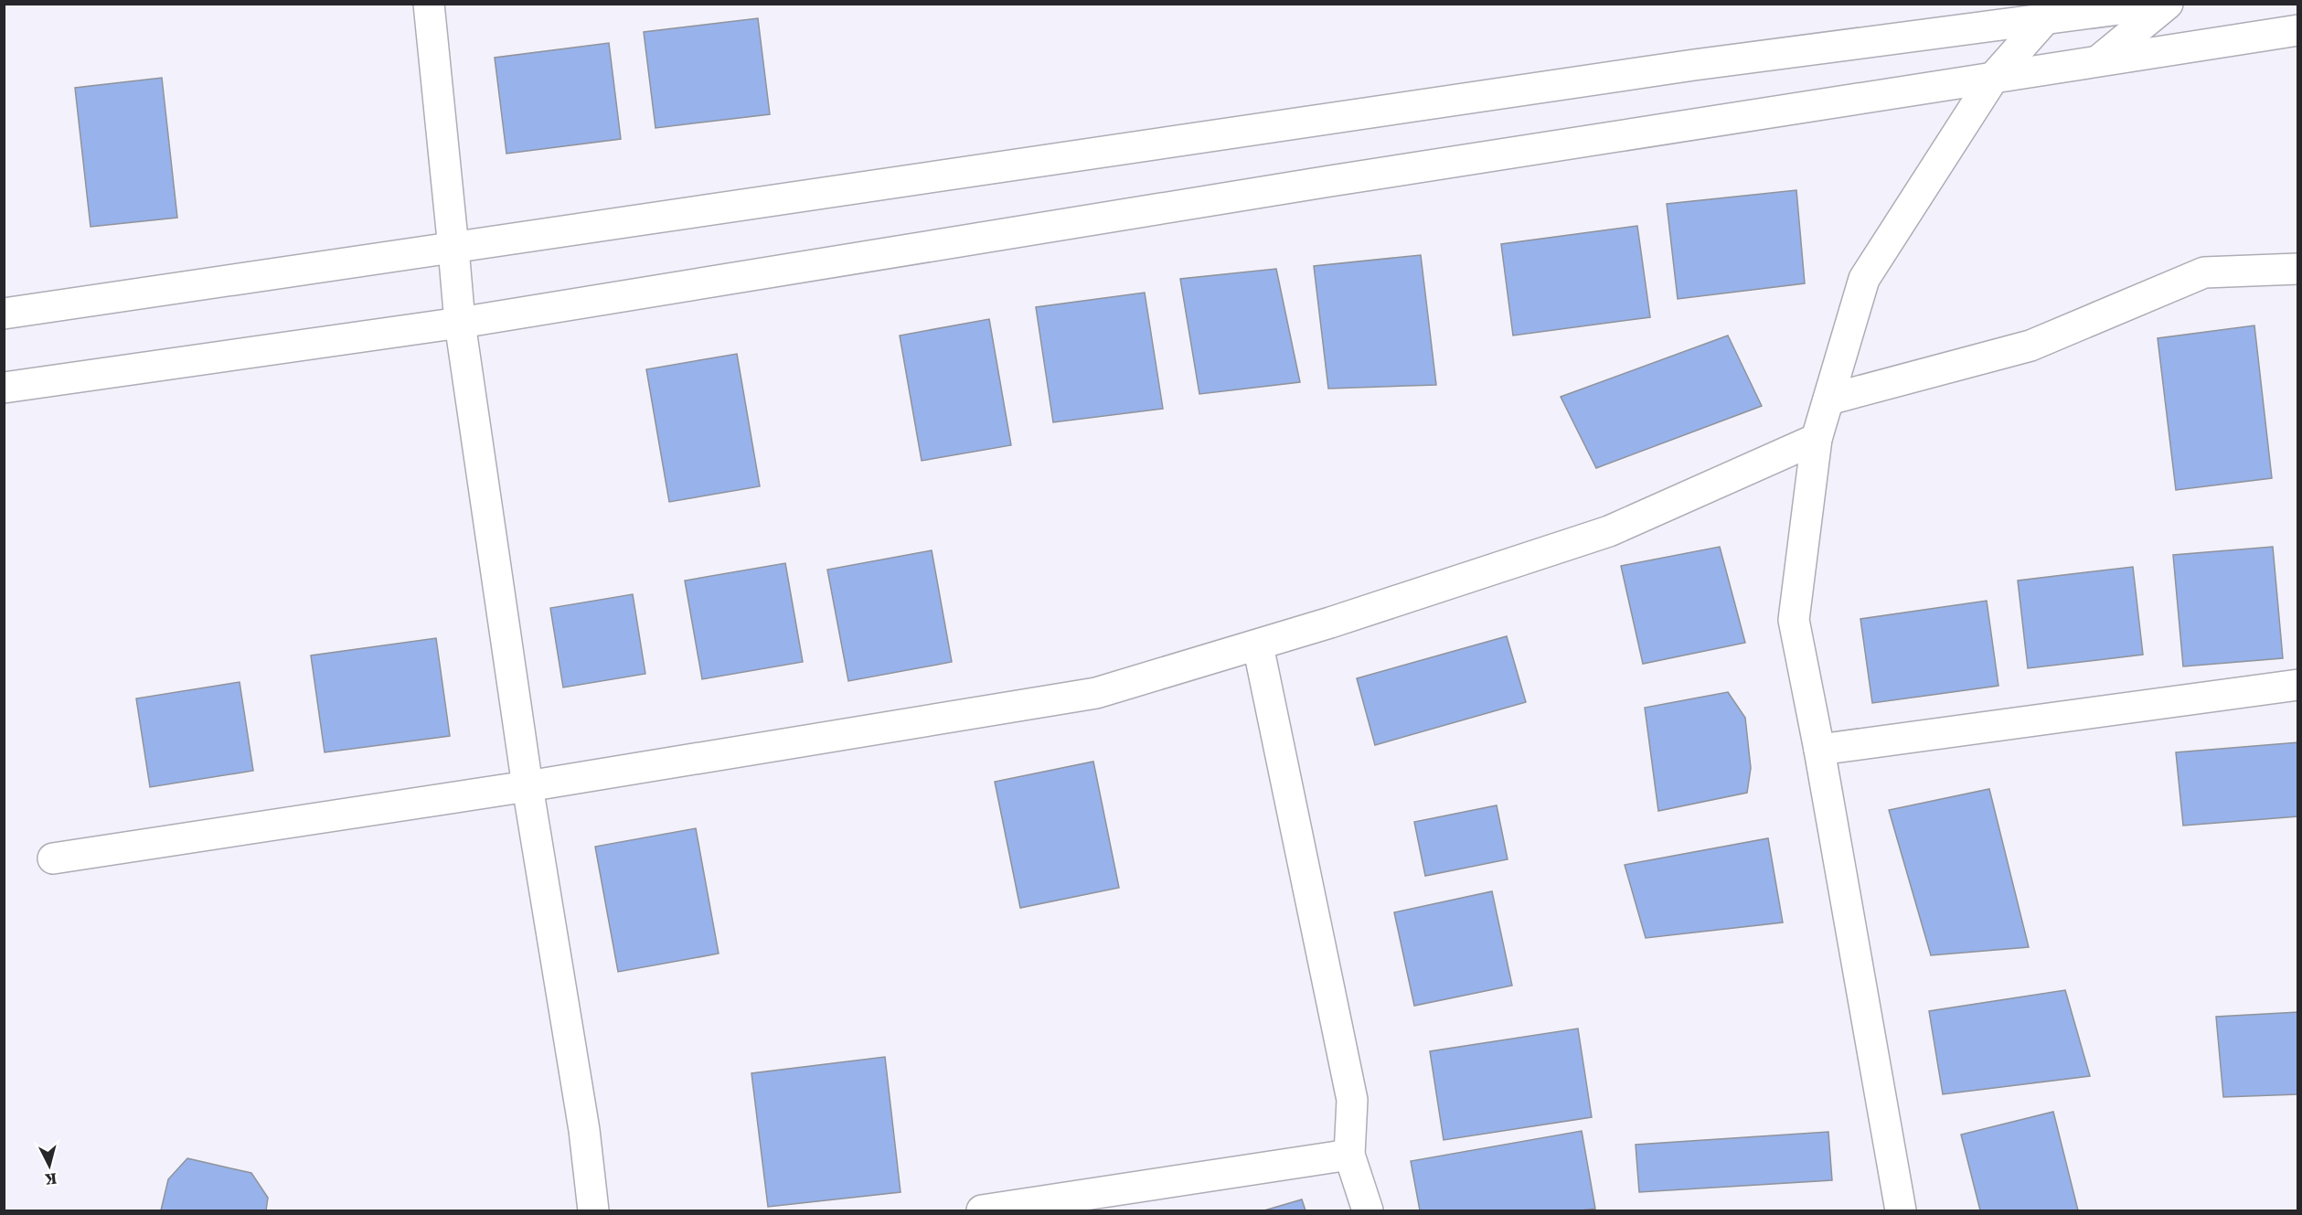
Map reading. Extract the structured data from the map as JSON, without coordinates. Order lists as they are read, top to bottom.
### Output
{
  "north": "bottom"
}
